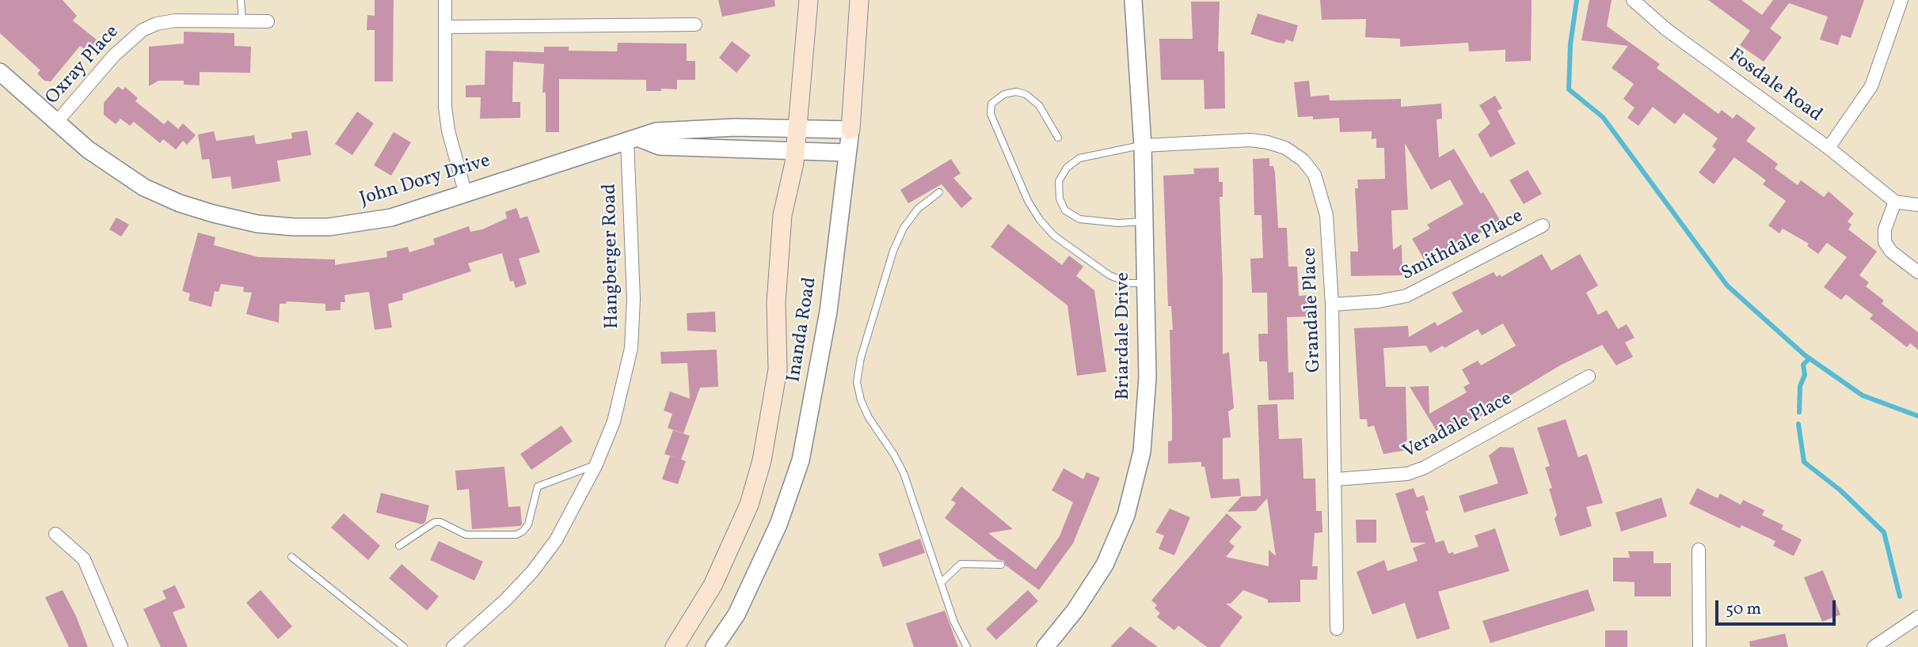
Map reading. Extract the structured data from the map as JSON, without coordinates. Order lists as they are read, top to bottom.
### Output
{
  "streets": {
    "main road": ["Inanda Road"],
    "street": [
      "Oxray Place",
      "Fosdale Road",
      "John Dory Drive",
      "Smithdale Place",
      "Hangberger Road",
      "Grandale Place",
      "Briardale Drive",
      "Veradale Place"
    ]
  },
  "crossings": [
    ["Oxray Place", "John Dory Drive"],
    ["John Dory Drive", "Hangberger Road"],
    ["John Dory Drive", "Inanda Road"],
    ["Smithdale Place", "Grandale Place"],
    ["Grandale Place", "Briardale Drive"],
    ["Grandale Place", "Veradale Place"]
  ],
  "scale_bar": "50 m"
}
